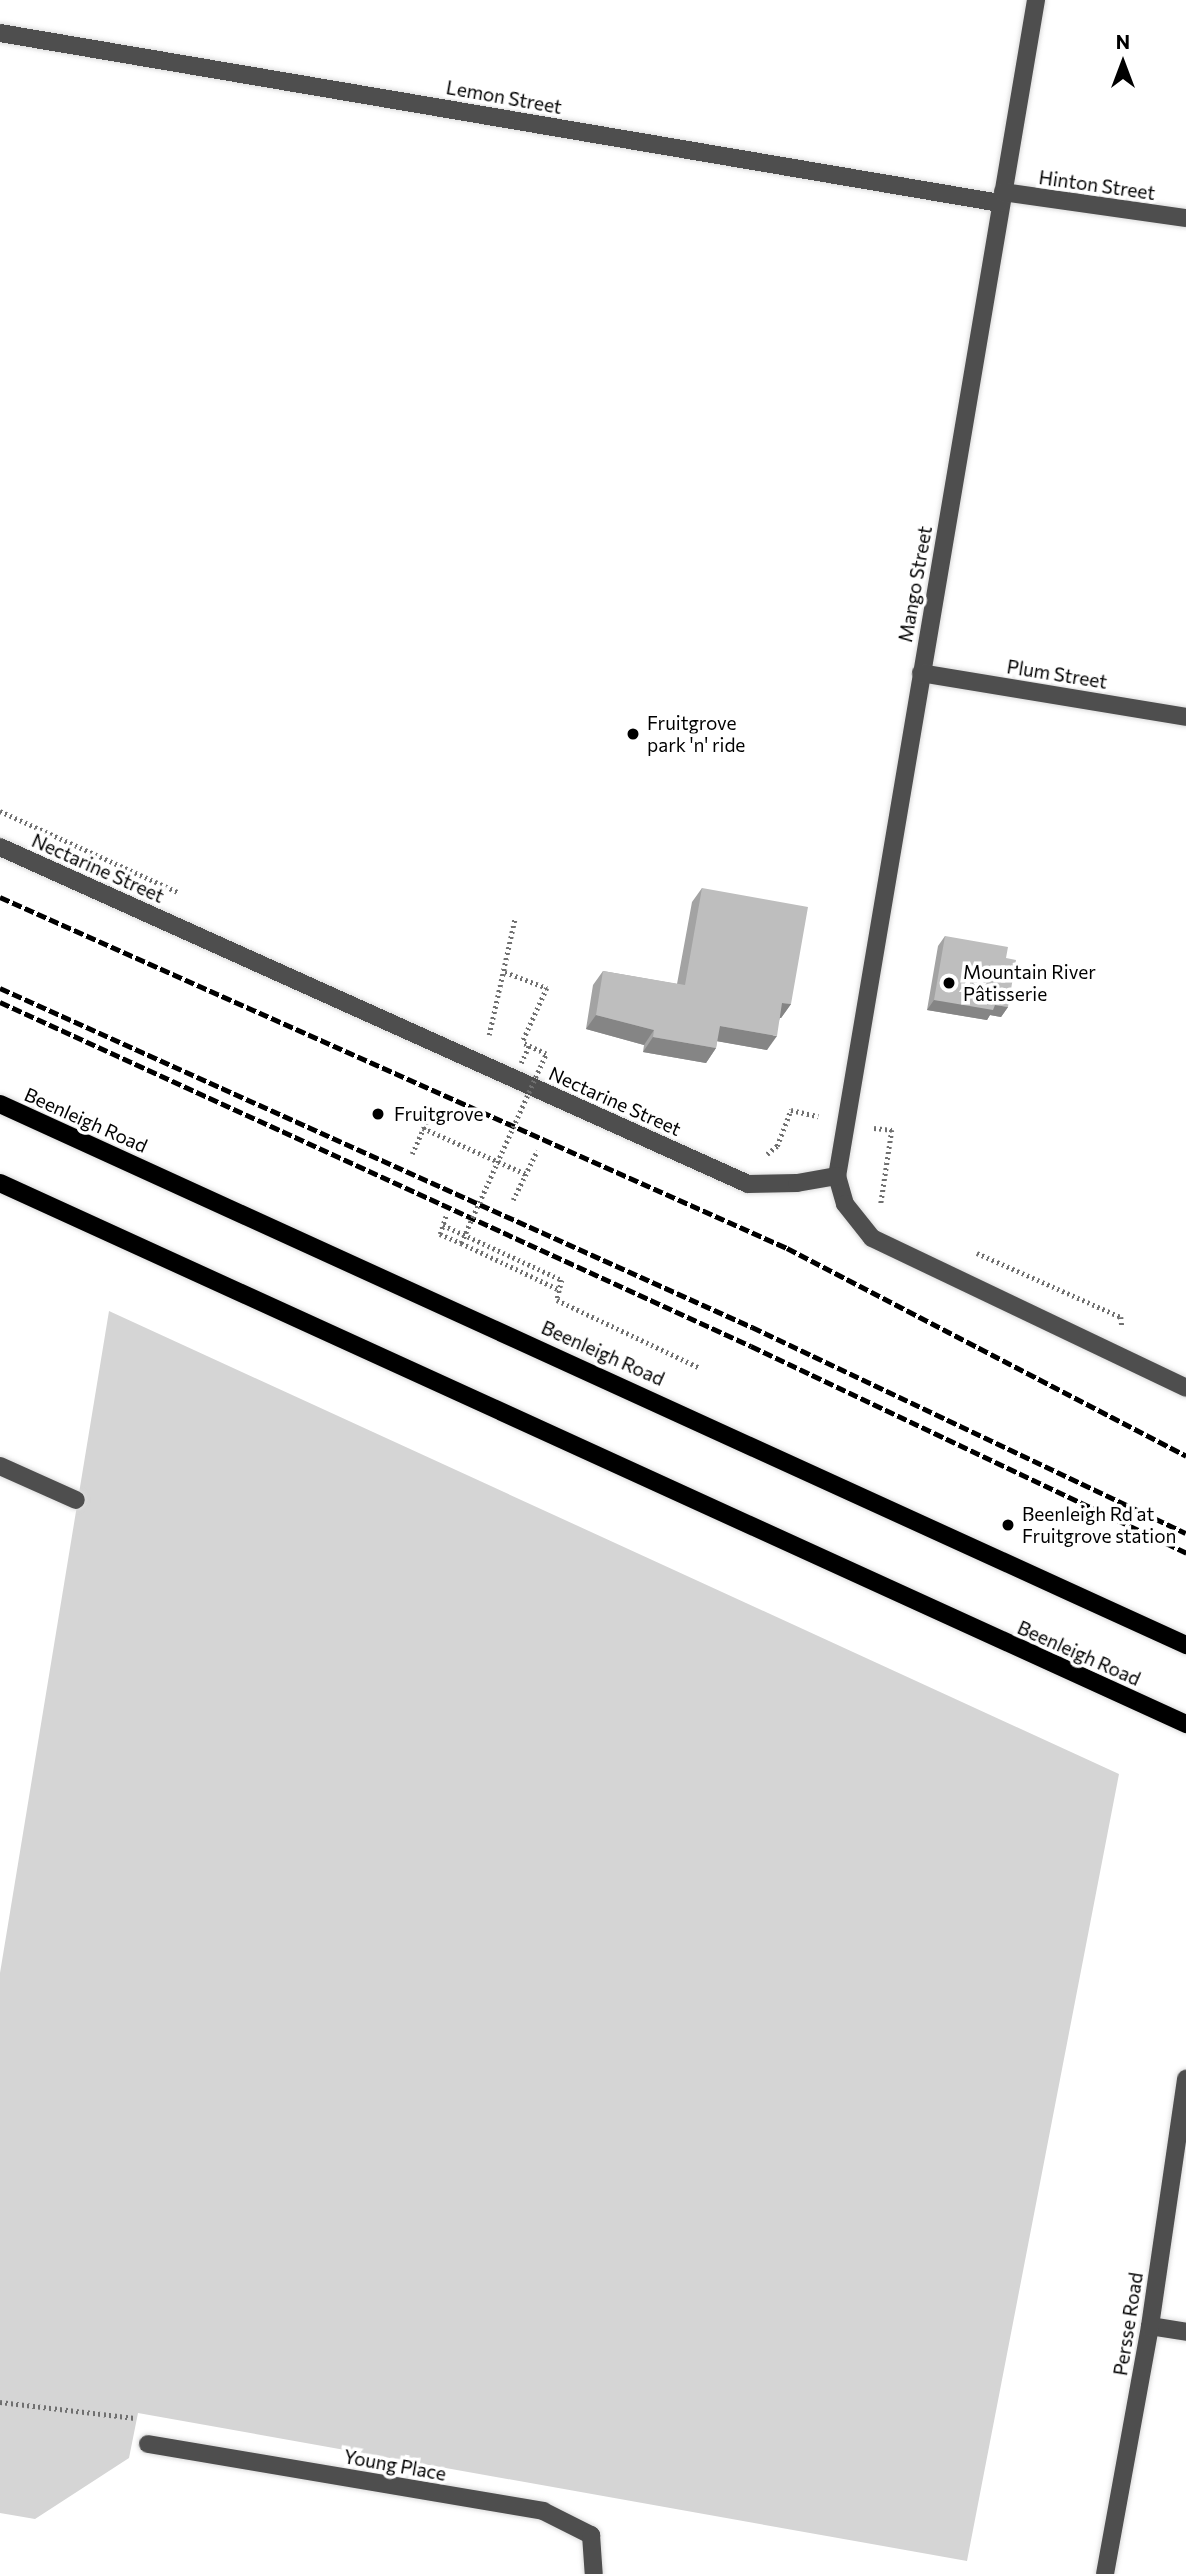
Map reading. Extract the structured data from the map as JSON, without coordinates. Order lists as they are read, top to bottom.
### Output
{
  "streets": {
    "main road": ["Beenleigh Road"],
    "street": [
      "Lemon Street",
      "Hinton Street",
      "Mango Street",
      "Plum Street",
      "Nectarine Street",
      "Persse Road",
      "Young Place"
    ]
  },
  "crossings": [
    ["Lemon Street", "Hinton Street"],
    ["Lemon Street", "Mango Street"],
    ["Hinton Street", "Mango Street"],
    ["Mango Street", "Plum Street"],
    ["Mango Street", "Nectarine Street"]
  ],
  "places": [
    "Fruitgrove park 'n' ride",
    "Mountain River Pâtisserie",
    "Fruitgrove",
    "Beenleigh Rd at Fruitgrove station"
  ],
  "north": "top"
}
